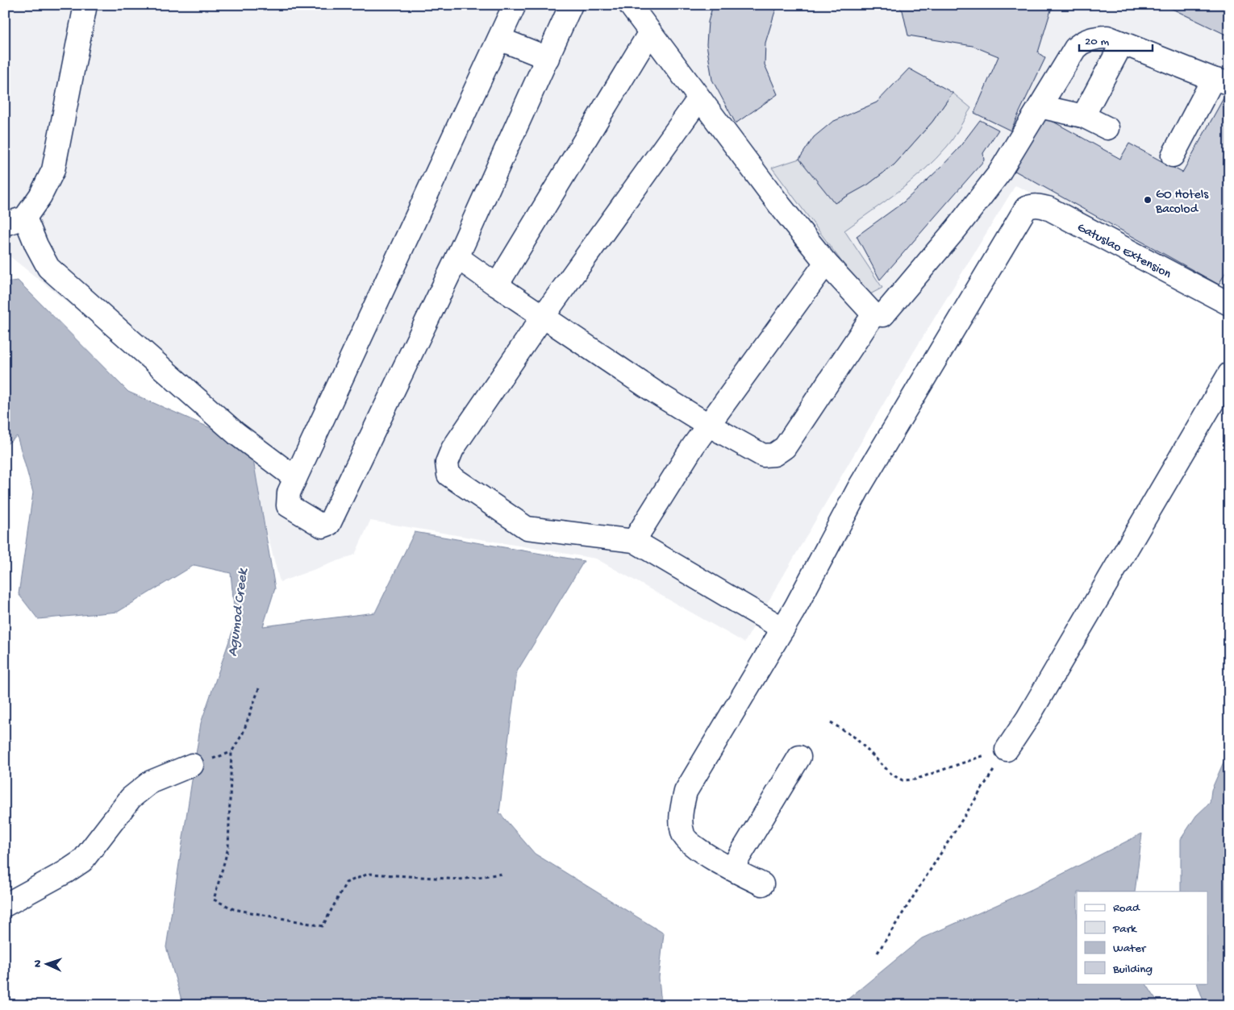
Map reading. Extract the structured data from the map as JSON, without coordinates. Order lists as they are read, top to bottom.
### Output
{
  "streets": {
    "street": ["Gatuslao Extension"]
  },
  "water": ["Agumod Creek"],
  "places": ["GO Hotels Bacolod"],
  "legend": [
    "Road",
    "Park",
    "Water",
    "Building"
  ],
  "scale_bar": "20 m",
  "north": "left"
}
